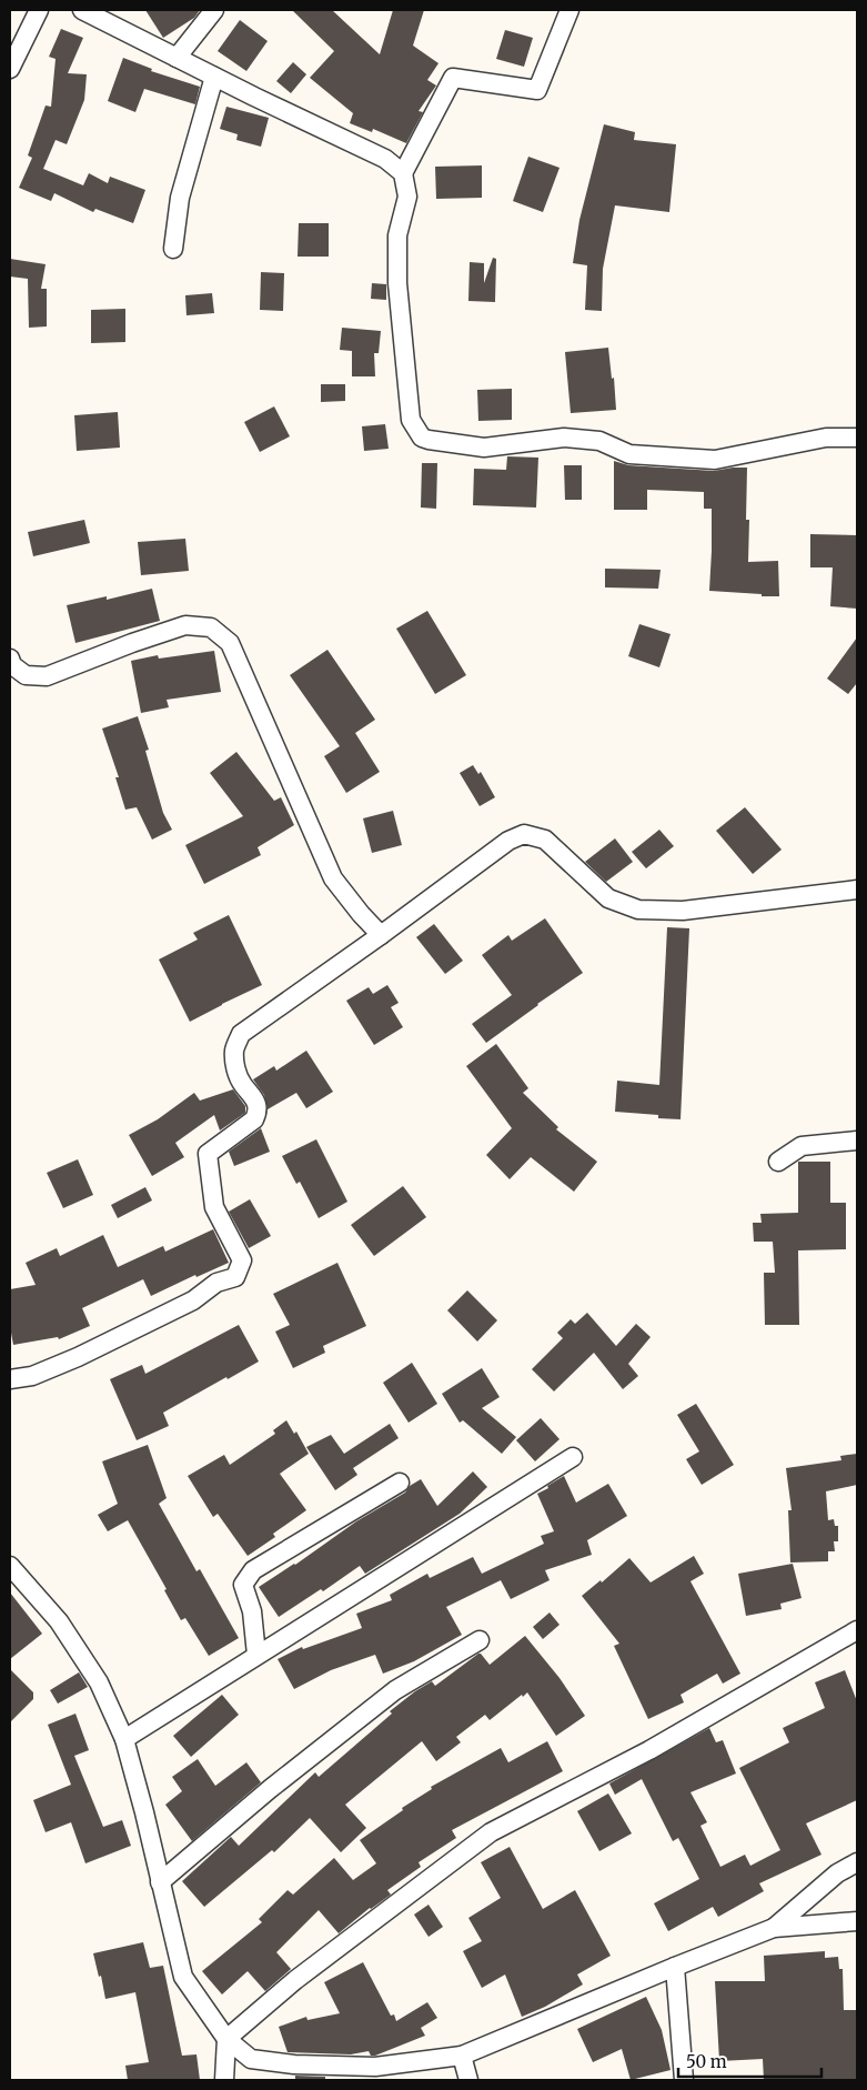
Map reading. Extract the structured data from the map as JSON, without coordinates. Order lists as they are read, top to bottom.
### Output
{
  "scale_bar": "50 m"
}
